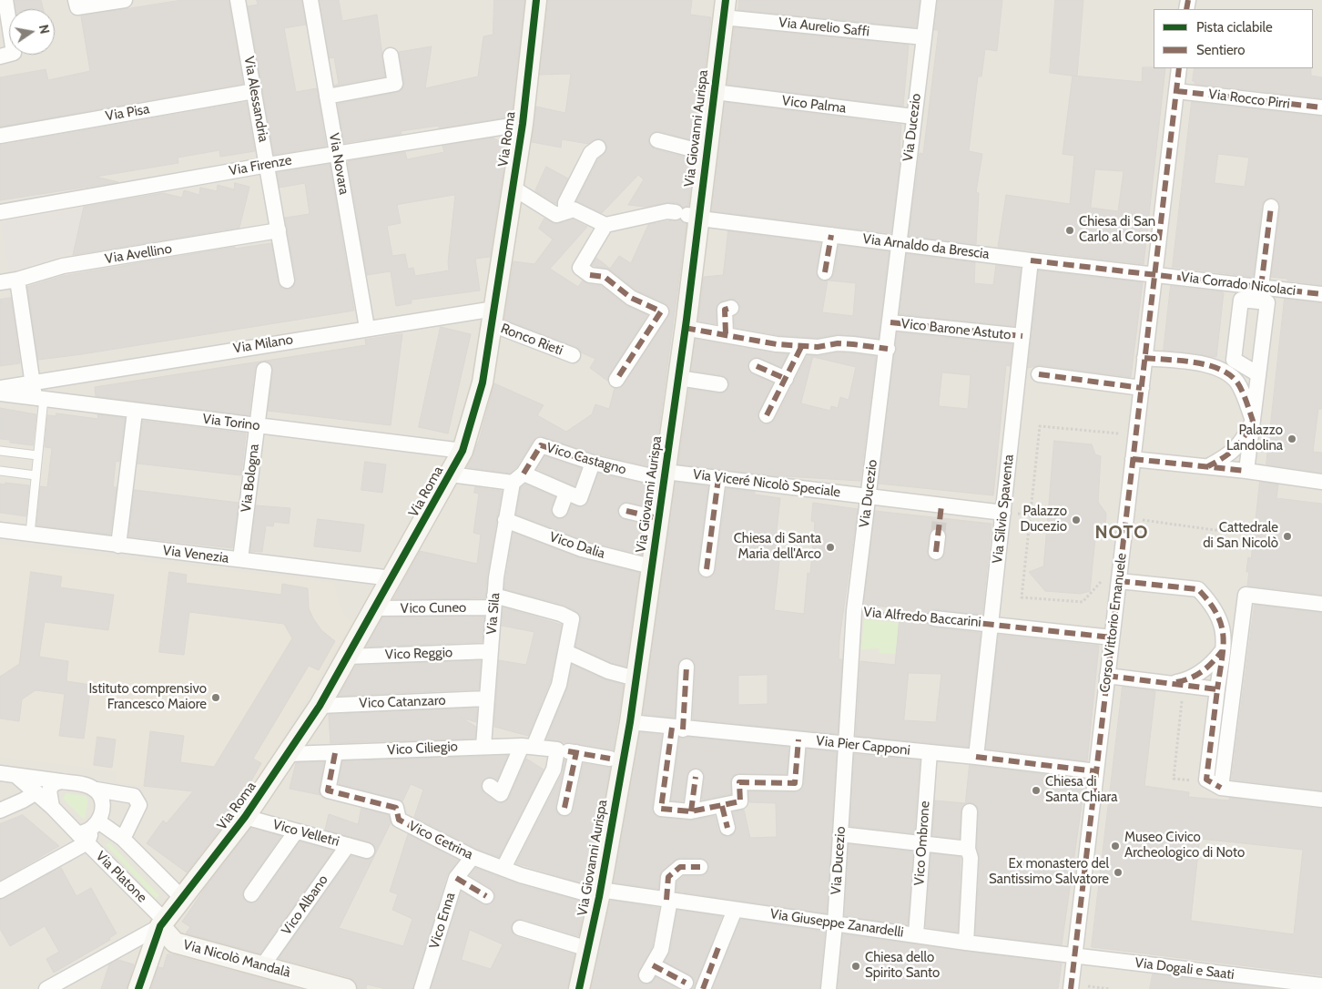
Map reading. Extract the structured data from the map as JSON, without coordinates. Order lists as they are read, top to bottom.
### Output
{
  "streets": {
    "main road": ["Via Giovanni Aurispa", "Via Roma", "Via Nicolò Mandalà"],
    "street": [
      "Via Aurelio Saffi",
      "Via Alessandria",
      "Via Rocco Pirri",
      "Vico Palma",
      "Via Pisa",
      "Via Ducezio",
      "Via Novara",
      "Via Firenze",
      "Via Arnaldo da Brescia",
      "Via Avellino",
      "Via Corrado Nicolaci",
      "Vico Barone Astuto",
      "Ronco Rieti",
      "Via Milano",
      "Via Torino",
      "Vico Castagno",
      "Via Bologna",
      "Via Viceré Nicolò Speciale",
      "Via Silvio Spaventa",
      "Vico Dalia",
      "Via Venezia",
      "Vico Cuneo",
      "Via Sila",
      "Via Alfredo Baccarini",
      "Corso Vittorio Emanuele",
      "Vico Reggio",
      "Vico Catanzaro",
      "Via Pier Capponi",
      "Vico Ciliegio",
      "Vico Velletri",
      "Vico Cetrina",
      "Vico Ombrone",
      "Via Platone",
      "Vico Albano",
      "Vico Enna",
      "Via Giuseppe Zanardelli",
      "Via Dogali e Saati"
    ]
  },
  "crossings": [
    ["Via Aurelio Saffi", "Via Ducezio"],
    ["Via Aurelio Saffi", "Via Giovanni Aurispa"],
    ["Via Alessandria", "Via Pisa"],
    ["Via Alessandria", "Via Firenze"],
    ["Via Alessandria", "Via Avellino"],
    ["Via Rocco Pirri", "Corso Vittorio Emanuele"],
    ["Vico Palma", "Via Ducezio"],
    ["Vico Palma", "Via Giovanni Aurispa"],
    ["Via Ducezio", "Via Arnaldo da Brescia"],
    ["Via Ducezio", "Vico Barone Astuto"],
    ["Via Ducezio", "Via Viceré Nicolò Speciale"],
    ["Via Ducezio", "Via Alfredo Baccarini"],
    ["Via Ducezio", "Via Pier Capponi"],
    ["Via Ducezio", "Via Giuseppe Zanardelli"],
    ["Via Giovanni Aurispa", "Via Arnaldo da Brescia"],
    ["Via Giovanni Aurispa", "Vico Castagno"],
    ["Via Giovanni Aurispa", "Via Viceré Nicolò Speciale"],
    ["Via Giovanni Aurispa", "Vico Dalia"],
    ["Via Giovanni Aurispa", "Via Pier Capponi"],
    ["Via Giovanni Aurispa", "Vico Cetrina"],
    ["Via Giovanni Aurispa", "Via Giuseppe Zanardelli"],
    ["Via Roma", "Via Firenze"],
    ["Via Roma", "Ronco Rieti"],
    ["Via Roma", "Via Milano"],
    ["Via Roma", "Via Torino"],
    ["Via Roma", "Via Venezia"],
    ["Via Roma", "Vico Cuneo"],
    ["Via Roma", "Vico Reggio"],
    ["Via Roma", "Vico Catanzaro"],
    ["Via Roma", "Vico Ciliegio"],
    ["Via Roma", "Vico Velletri"],
    ["Via Roma", "Via Platone"],
    ["Via Roma", "Via Nicolò Mandalà"],
    ["Via Novara", "Via Firenze"],
    ["Via Novara", "Via Milano"],
    ["Via Arnaldo da Brescia", "Via Corrado Nicolaci"],
    ["Via Arnaldo da Brescia", "Via Silvio Spaventa"],
    ["Via Arnaldo da Brescia", "Corso Vittorio Emanuele"],
    ["Via Corrado Nicolaci", "Corso Vittorio Emanuele"],
    ["Vico Barone Astuto", "Via Silvio Spaventa"],
    ["Ronco Rieti", "Via Milano"],
    ["Via Milano", "Via Torino"],
    ["Via Torino", "Via Bologna"],
    ["Vico Castagno", "Via Viceré Nicolò Speciale"],
    ["Vico Castagno", "Via Sila"],
    ["Via Bologna", "Via Venezia"],
    ["Via Viceré Nicolò Speciale", "Via Silvio Spaventa"],
    ["Via Silvio Spaventa", "Via Alfredo Baccarini"],
    ["Via Silvio Spaventa", "Via Pier Capponi"],
    ["Vico Dalia", "Via Sila"],
    ["Vico Cuneo", "Via Sila"],
    ["Via Sila", "Vico Reggio"],
    ["Via Sila", "Vico Catanzaro"],
    ["Via Sila", "Vico Ciliegio"],
    ["Via Alfredo Baccarini", "Corso Vittorio Emanuele"],
    ["Corso Vittorio Emanuele", "Via Pier Capponi"],
    ["Corso Vittorio Emanuele", "Via Giuseppe Zanardelli"],
    ["Corso Vittorio Emanuele", "Via Dogali e Saati"],
    ["Via Pier Capponi", "Vico Ombrone"],
    ["Vico Ciliegio", "Vico Cetrina"],
    ["Vico Velletri", "Vico Albano"],
    ["Vico Cetrina", "Vico Enna"],
    ["Vico Cetrina", "Via Giuseppe Zanardelli"],
    ["Vico Ombrone", "Via Giuseppe Zanardelli"],
    ["Via Platone", "Via Nicolò Mandalà"],
    ["Vico Albano", "Via Nicolò Mandalà"],
    ["Via Giuseppe Zanardelli", "Via Dogali e Saati"]
  ],
  "districts": ["NOTO"],
  "places": [
    "Chiesa di San Carlo al Corso",
    "Palazzo Landolina",
    "Palazzo Ducezio",
    "Cattedrale di San Nicolò",
    "Chiesa di Santa Maria dell'Arco",
    "Istituto comprensivo Francesco Maiore",
    "Chiesa di Santa Chiara",
    "Museo Civico Archeologico di Noto",
    "Ex monastero del Santissimo Salvatore",
    "Chiesa dello Spirito Santo"
  ],
  "legend": ["Pista ciclabile", "Sentiero"],
  "north": "right"
}
